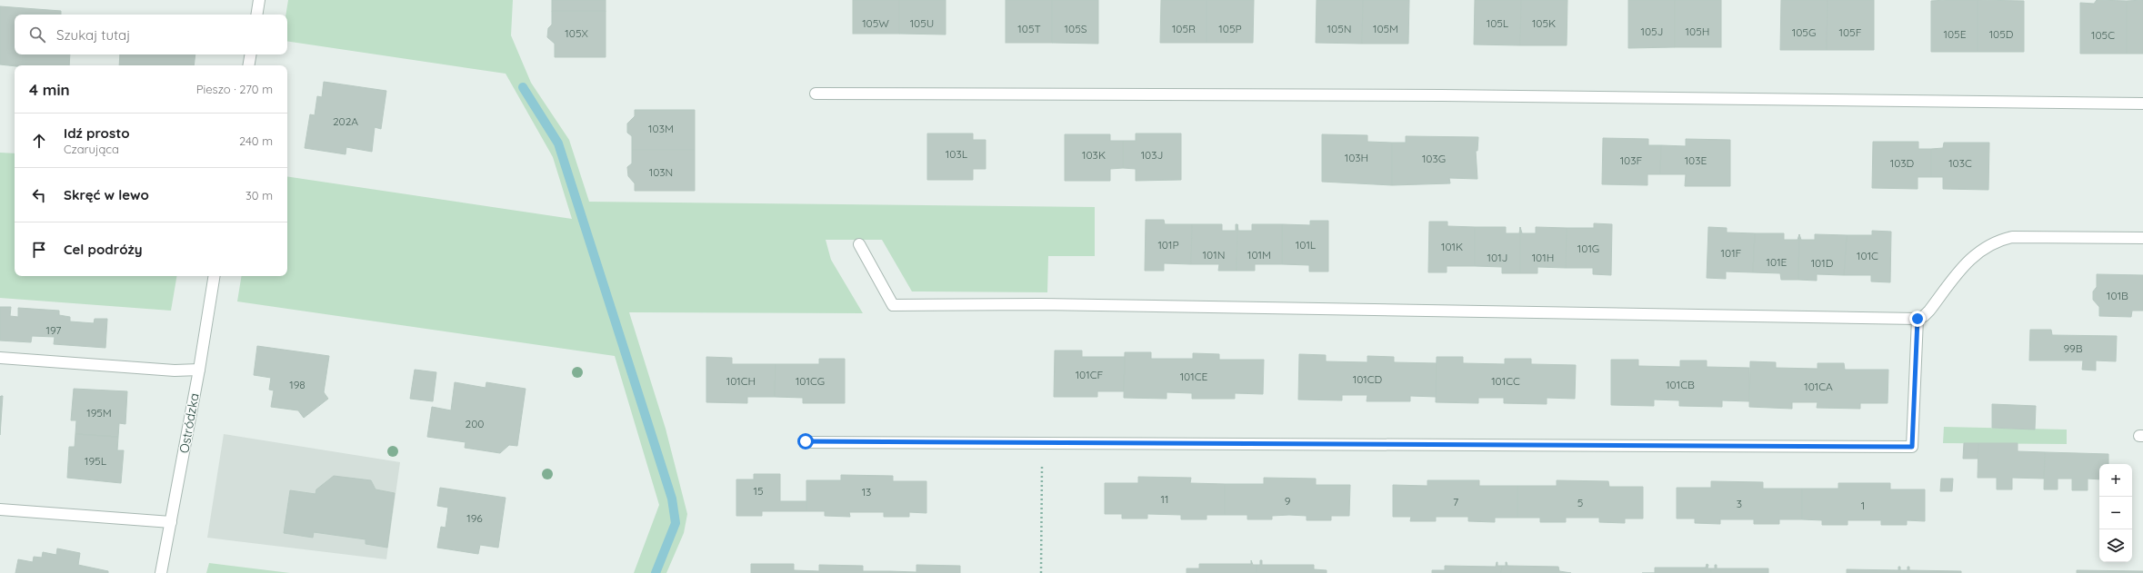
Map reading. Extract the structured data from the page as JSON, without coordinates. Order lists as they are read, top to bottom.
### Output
{
  "streets": {
    "street": ["Ostródzka"]
  },
  "house_numbers": [
    "105W",
    "105U",
    "105L",
    "105K",
    "105T",
    "105S",
    "105R",
    "105P",
    "105N",
    "105M",
    "105J",
    "105H",
    "105G",
    "105F",
    "105X",
    "105E",
    "105D",
    "105C",
    "202A",
    "103M",
    "103L",
    "103K",
    "103J",
    "103H",
    "103G",
    "103F",
    "103E",
    "103D",
    "103C",
    "103N",
    "101P",
    "101L",
    "101K",
    "101G",
    "101F",
    "101N",
    "101M",
    "101C",
    "101J",
    "101H",
    "101E",
    "101D",
    "101B",
    "197",
    "99B",
    "101CF",
    "101CE",
    "101CD",
    "101CH",
    "101CG",
    "101CC",
    "198",
    "101CB",
    "101CA",
    "195M",
    "200",
    "195L",
    "15",
    "13",
    "11",
    "9",
    "7",
    "5",
    "3",
    "1",
    "196"
  ],
  "page": {
    "search": "Szukaj tutaj",
    "heading": ["4 min", "Pieszo · 270 m"],
    "list": [
      ["Idź prosto", "Czarująca", "240 m"],
      ["Skręć w lewo", "30 m"],
      "Cel podróży"
    ],
    "map_buttons": ["+", "−"]
  }
}
